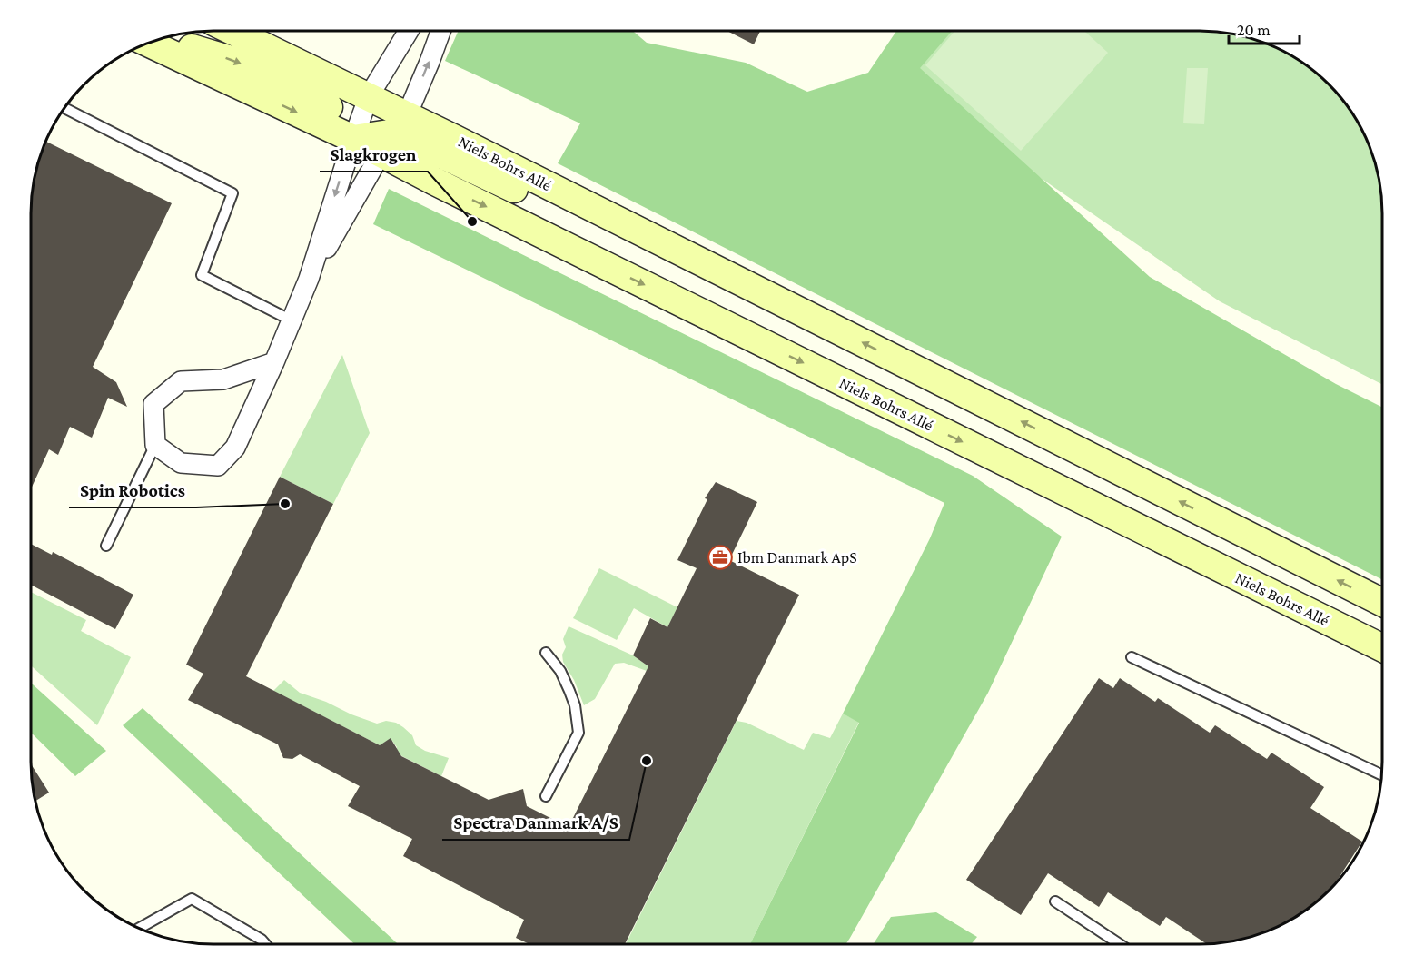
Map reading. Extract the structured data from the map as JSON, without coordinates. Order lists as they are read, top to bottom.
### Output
{
  "streets": {
    "street": ["Niels Bohrs Allé"]
  },
  "places": {
    "other": ["Slagkrogen", "Spin Robotics", "Spectra Danmark A/S"],
    "office": ["Ibm Danmark ApS"]
  },
  "scale_bar": "20 m"
}
